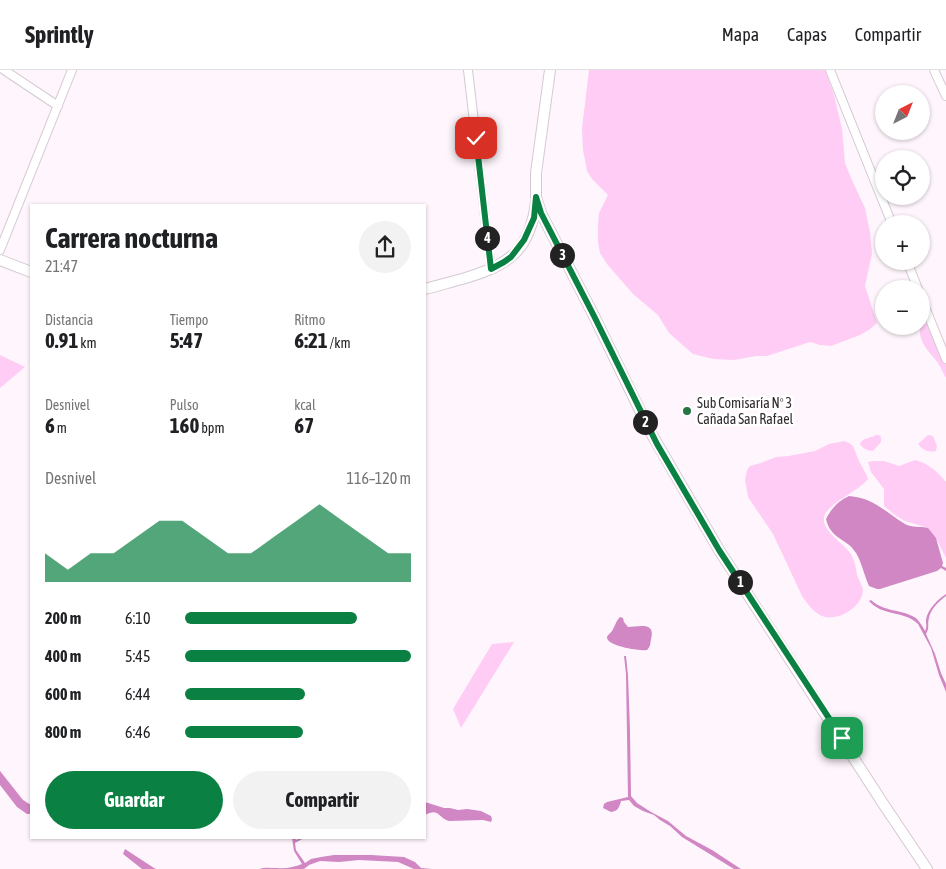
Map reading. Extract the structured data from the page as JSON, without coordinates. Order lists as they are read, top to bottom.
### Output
{
  "places": ["Sub Comisaría Nº 3 Cañada San Rafael"],
  "north": "top right",
  "page": {
    "header": "Sprintly",
    "nav": ["Mapa", "Capas", "Compartir"],
    "map_buttons": ["+", "−"],
    "heading": ["Carrera nocturna", "21:47"],
    "pins": [
      "4",
      "3",
      "2",
      "1"
    ],
    "stats": [
      ["Distancia", "0.91 km"],
      ["Tiempo", "5:47"],
      ["Ritmo", "6:21 /km"],
      ["Desnivel", "6 m"],
      ["Pulso", "160 bpm"],
      ["kcal", "67"]
    ],
    "chart": ["Desnivel", "116–120 m"],
    "list": [
      {
        "name": "200 m",
        "note": "6:10"
      },
      {
        "name": "400 m",
        "note": "5:45"
      },
      {
        "name": "600 m",
        "note": "6:44"
      },
      {
        "name": "800 m",
        "note": "6:46"
      }
    ],
    "buttons": ["Guardar", "Compartir"]
  }
}
